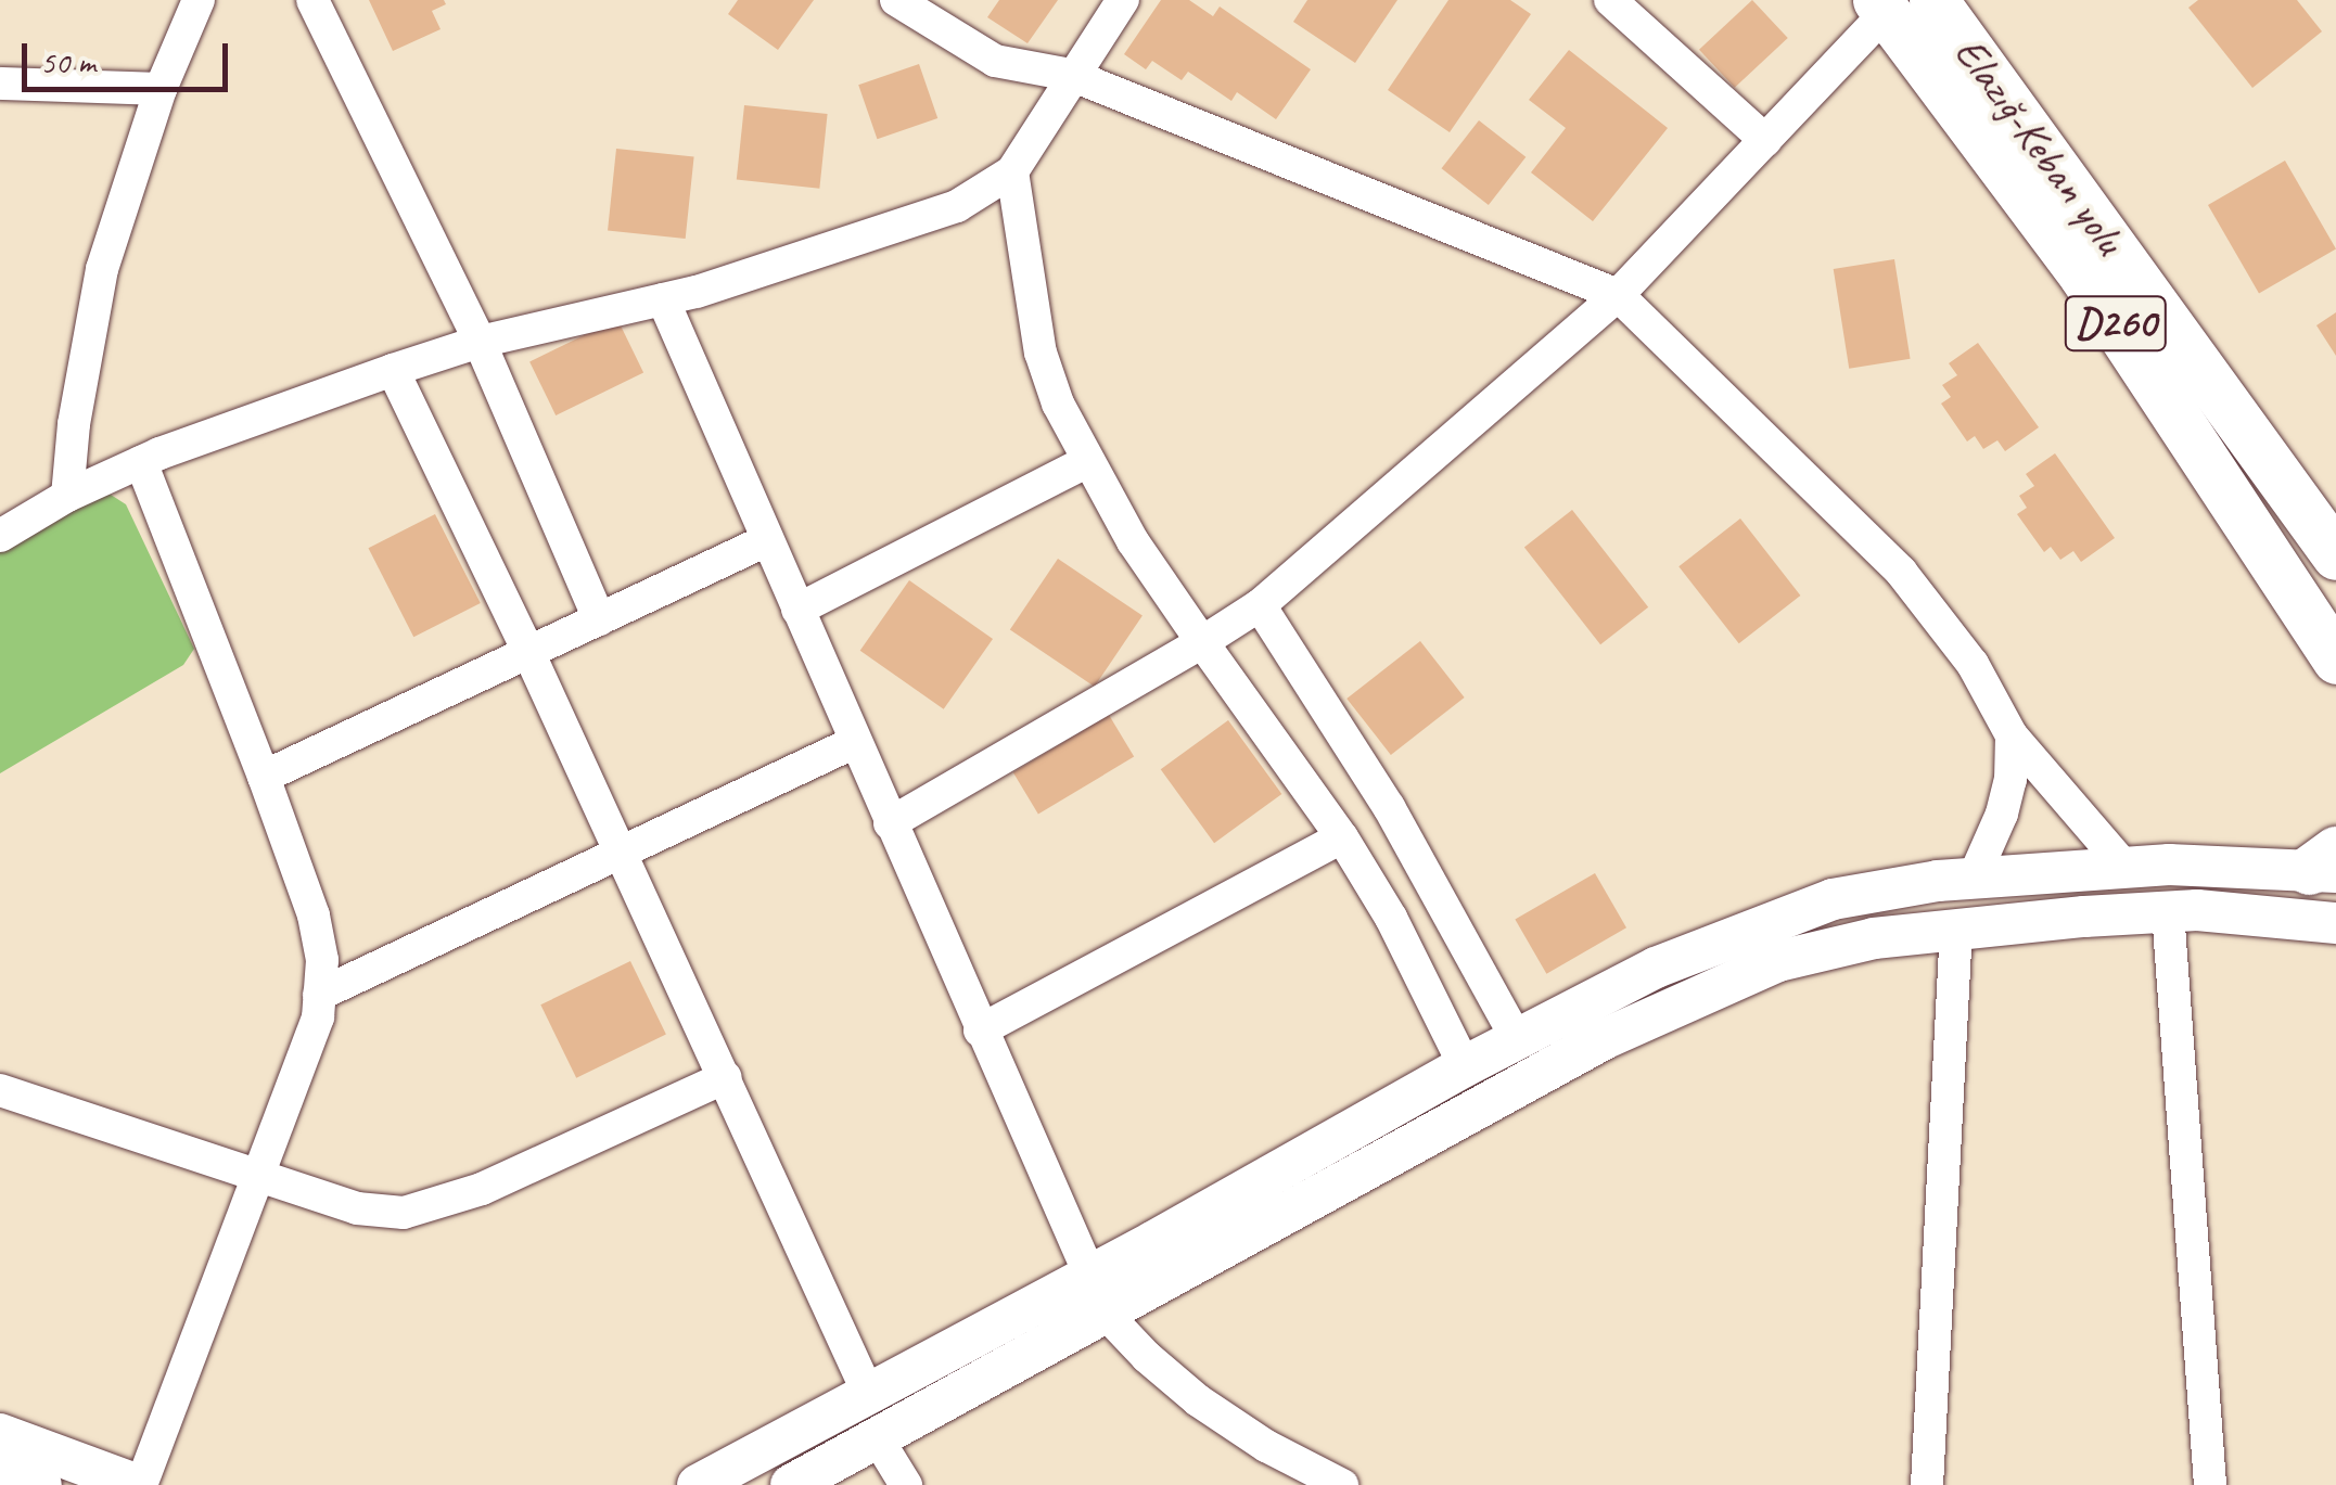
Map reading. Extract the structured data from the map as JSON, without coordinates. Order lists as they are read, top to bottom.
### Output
{
  "streets": {
    "highway": ["Elazığ-Keban yolu", "D260"]
  },
  "scale_bar": "50 m"
}
